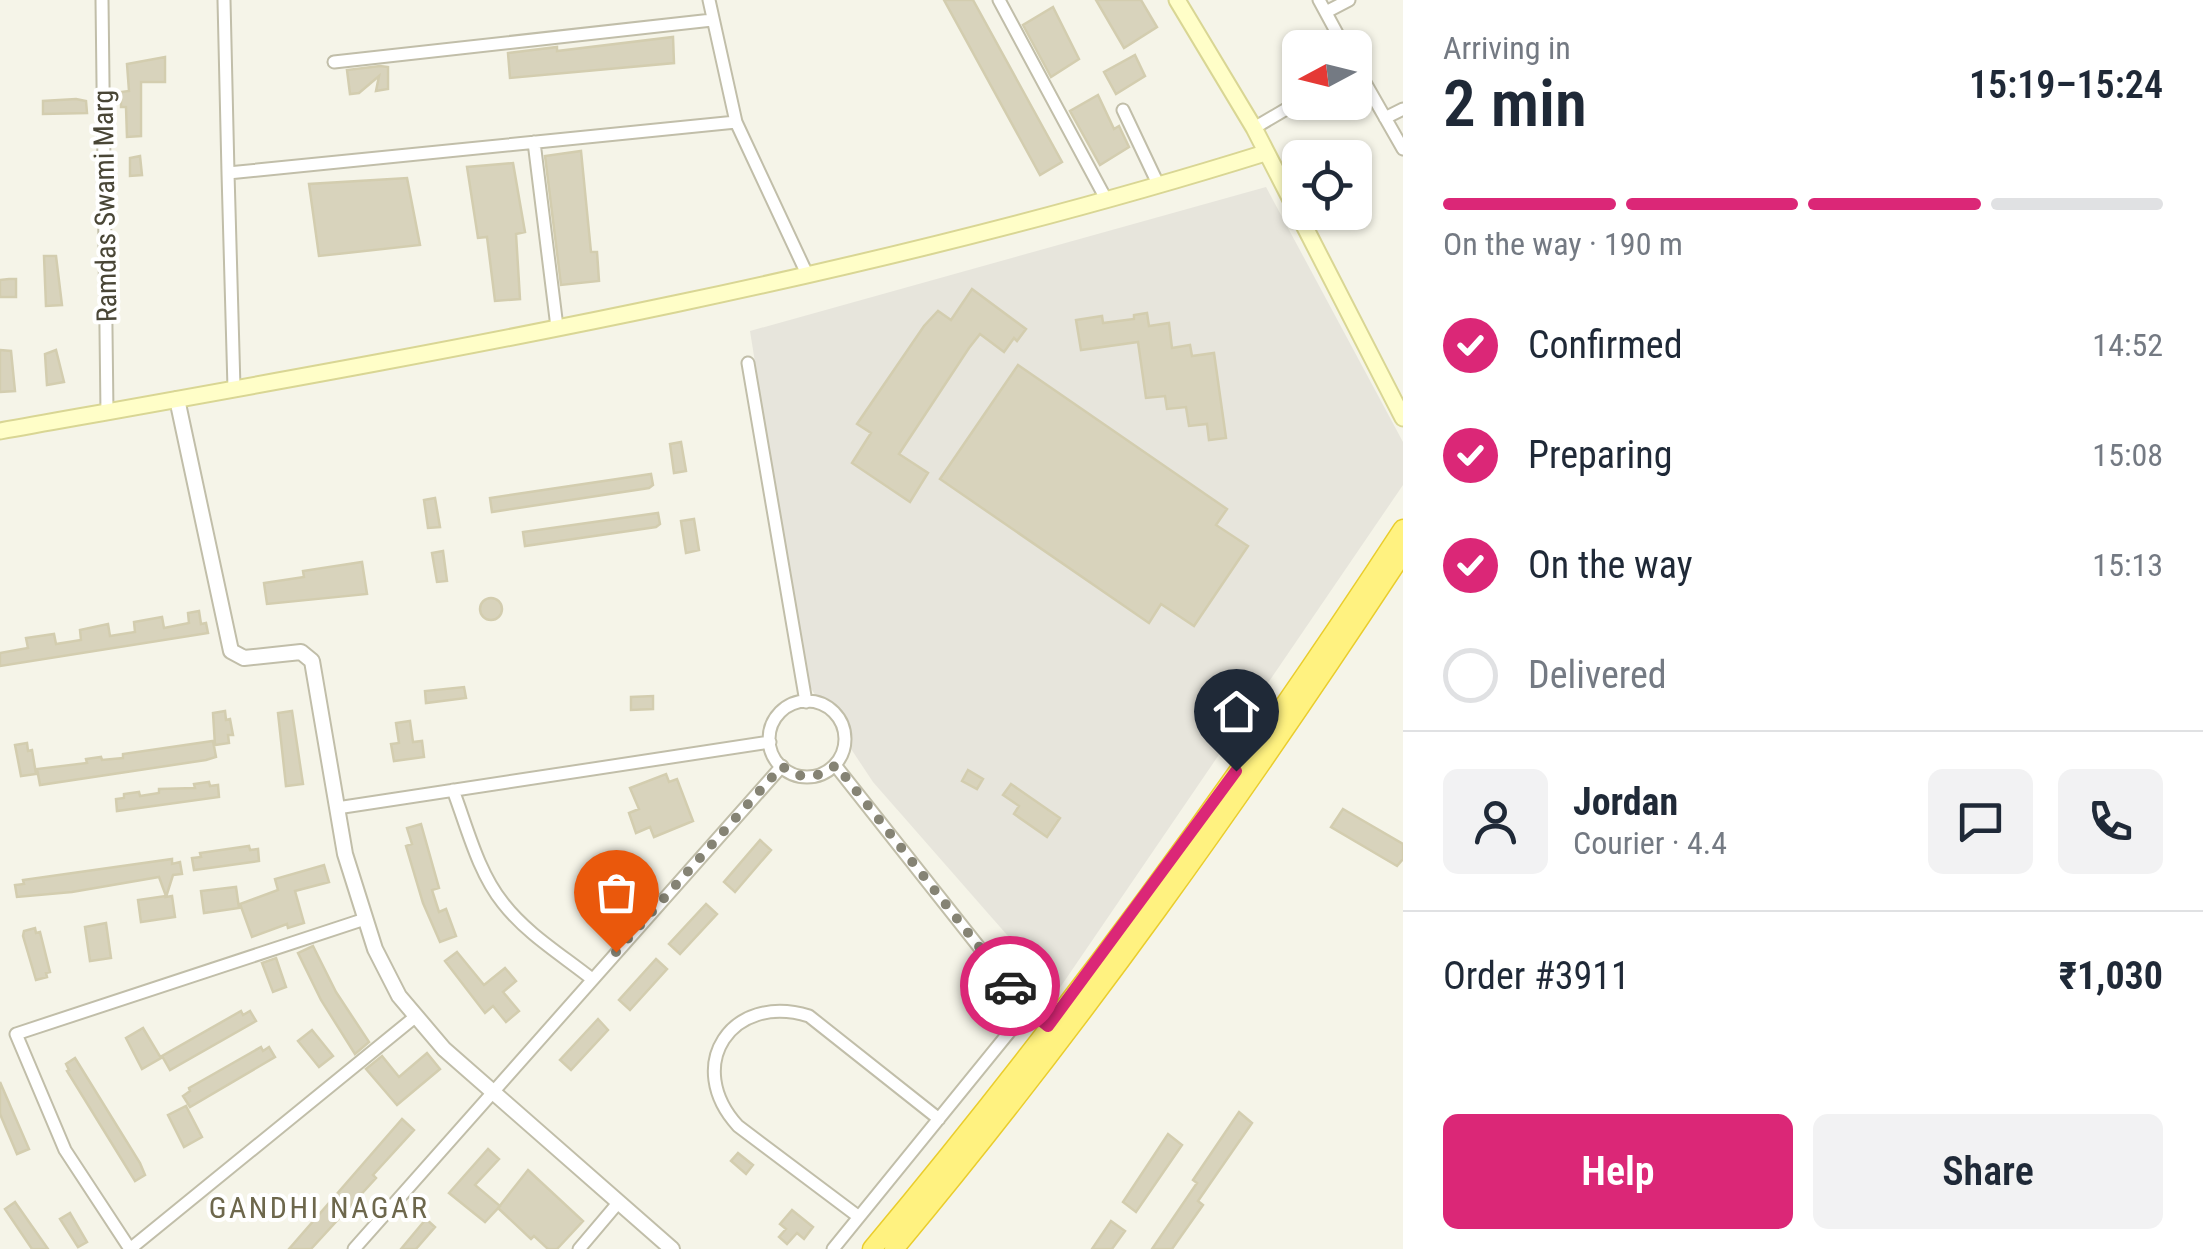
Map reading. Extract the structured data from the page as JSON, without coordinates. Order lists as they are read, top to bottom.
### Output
{
  "streets": {
    "street": ["Ramdas Swami Marg"]
  },
  "districts": ["GANDHI NAGAR"],
  "north": "left",
  "page": {
    "heading": ["2 min", "Arriving in", "15:19–15:24"],
    "panel": [
      "Jordan",
      "Courier · 4.4",
      "Order #3911",
      "₹1,030"
    ],
    "bar": "On the way · 190 m",
    "list": [
      ["Confirmed", "14:52"],
      ["Preparing", "15:08"],
      ["On the way", "15:13"],
      "Delivered"
    ],
    "buttons": ["Help", "Share"]
  }
}
